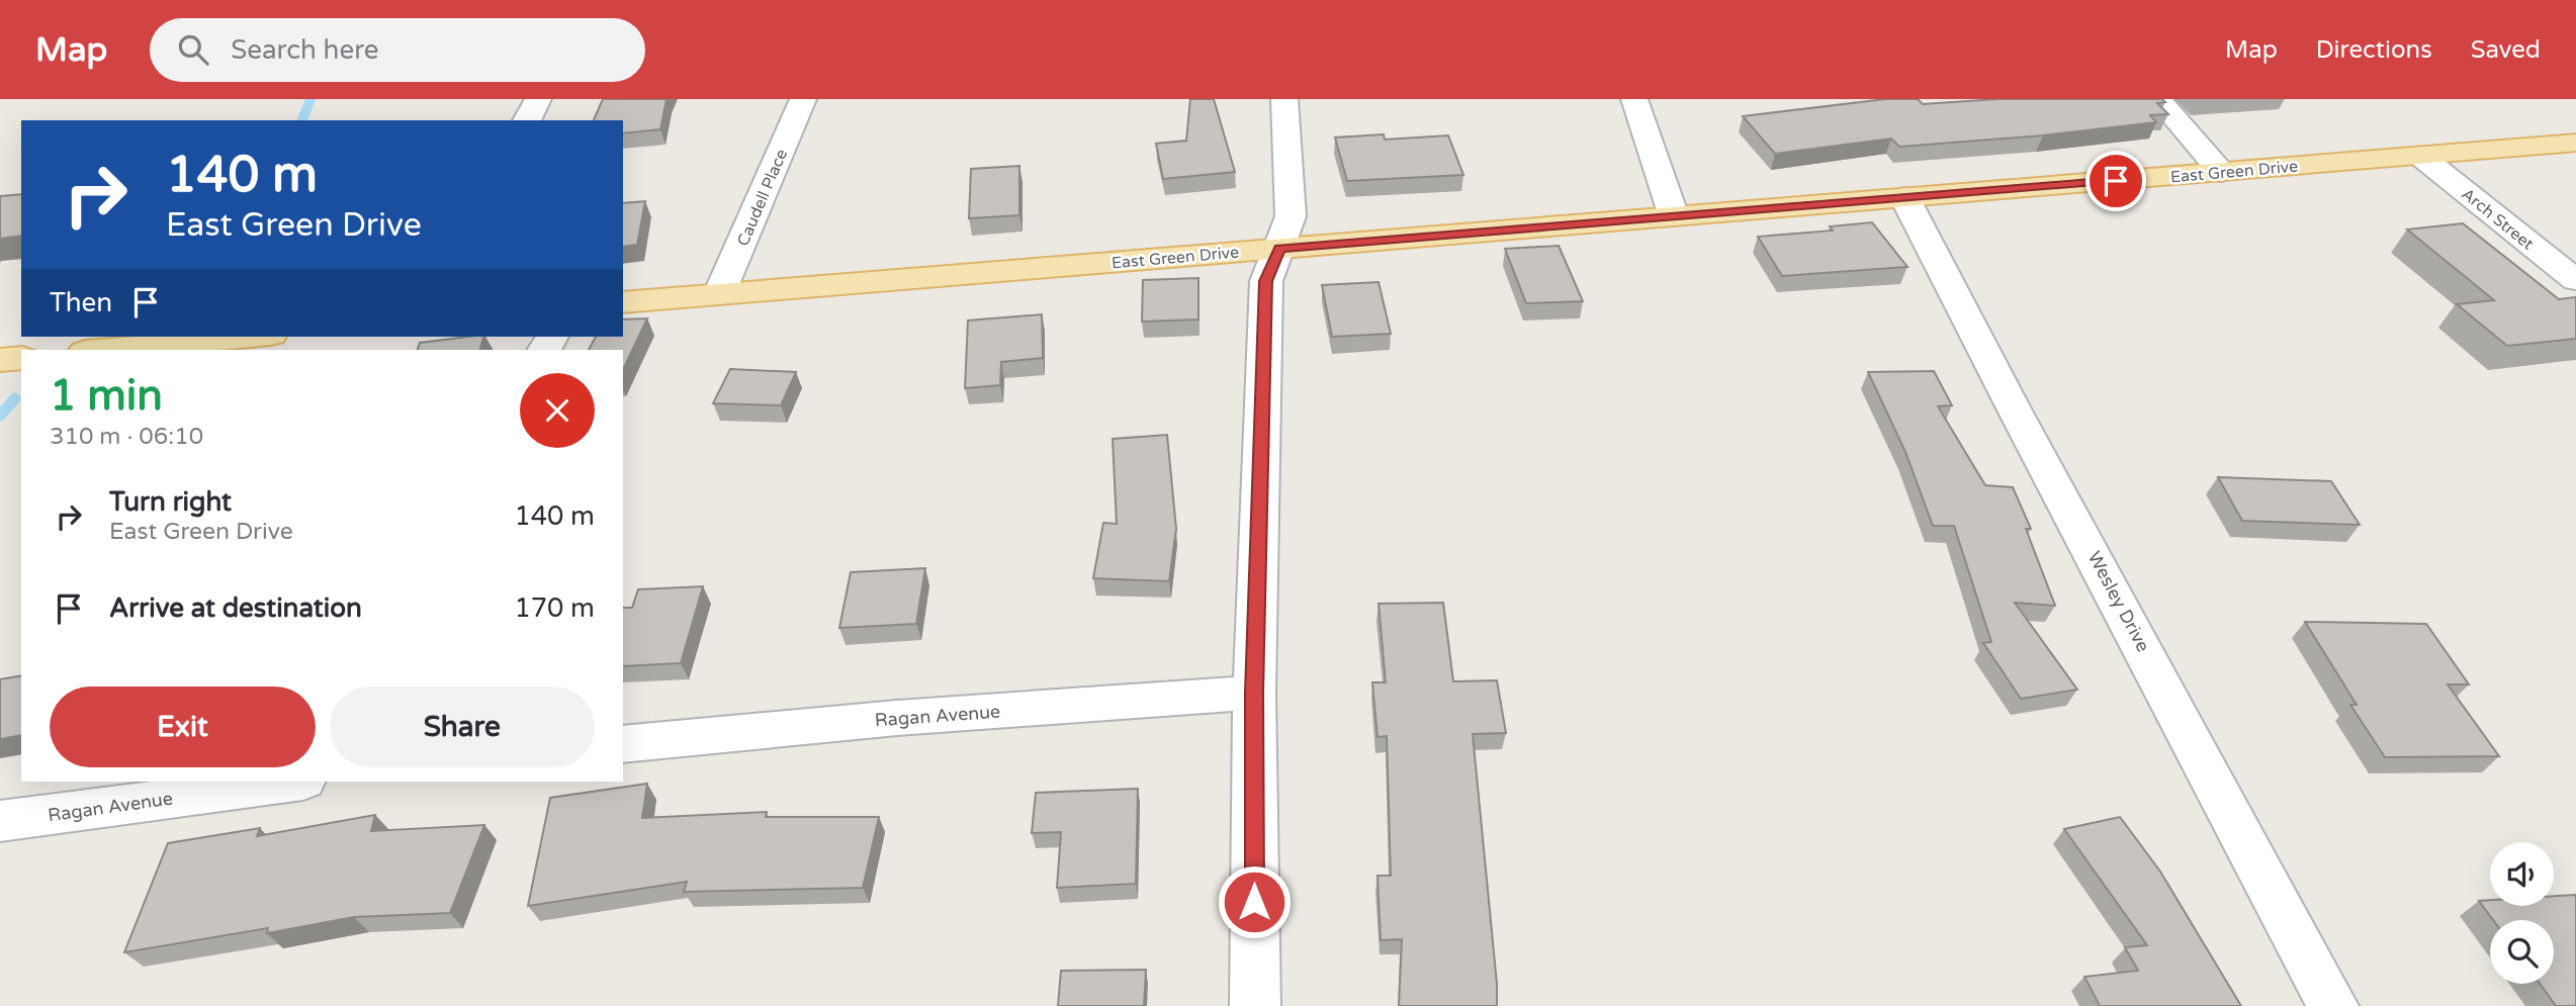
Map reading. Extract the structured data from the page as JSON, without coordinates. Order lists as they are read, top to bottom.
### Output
{
  "streets": {
    "main road": ["East Green Drive"],
    "street": [
      "Caudell Place",
      "Arch Street",
      "Wesley Drive",
      "Ragan Avenue"
    ]
  },
  "crossings": [
    ["East Green Drive", "Caudell Place"],
    ["East Green Drive", "Arch Street"],
    ["East Green Drive", "Wesley Drive"]
  ],
  "page": {
    "header": "Map",
    "search": "Search here",
    "nav": ["Map", "Directions", "Saved"],
    "turn": ["140 m", "East Green Drive"],
    "then": "Then",
    "heading": ["1 min", "310 m · 06:10"],
    "list": [
      {
        "name": "Turn right",
        "note": "East Green Drive",
        "value": "140 m"
      },
      {
        "name": "Arrive at destination",
        "value": "170 m"
      }
    ],
    "buttons": ["Exit", "Share"]
  }
}
